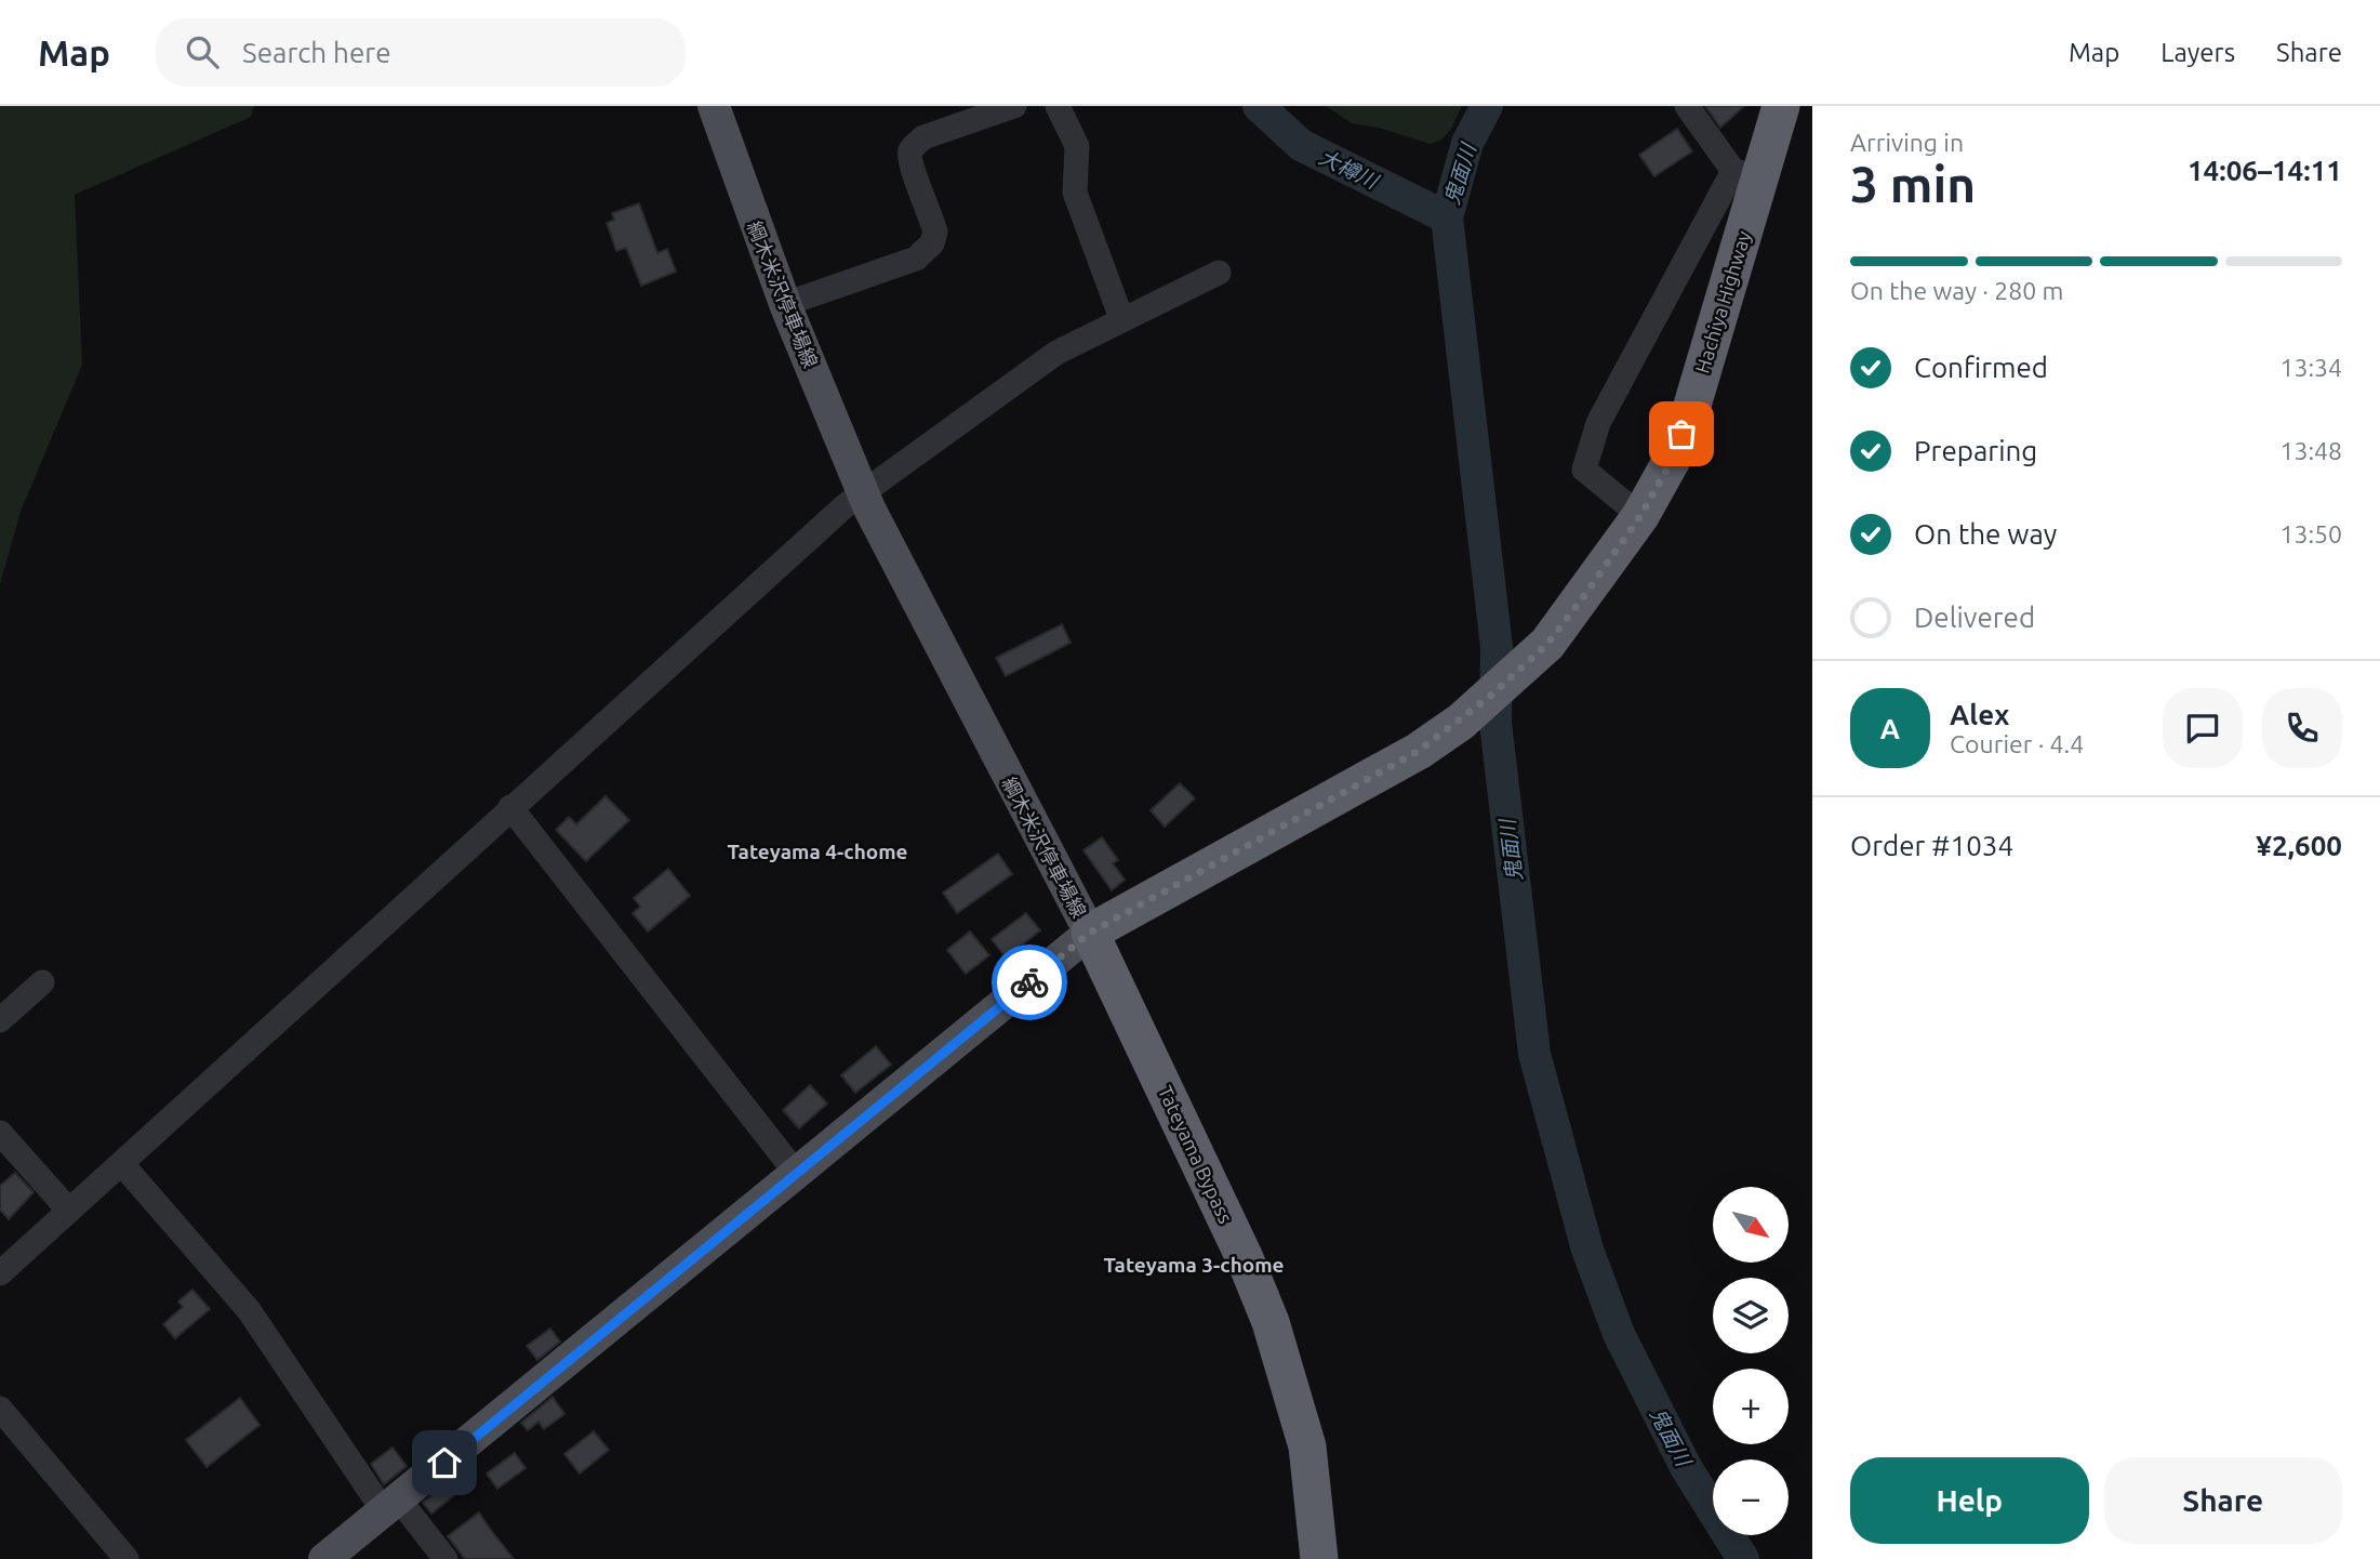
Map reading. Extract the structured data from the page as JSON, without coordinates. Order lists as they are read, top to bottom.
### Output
{
  "streets": {
    "highway": ["Hachiya Highway", "Tateyama Bypass"],
    "main road": ["綱木米沢停車場線"]
  },
  "crossings": [
    ["綱木米沢停車場線", "Hachiya Highway"],
    ["綱木米沢停車場線", "Tateyama Bypass"],
    ["Hachiya Highway", "Tateyama Bypass"]
  ],
  "districts": ["Tateyama 4-chome", "Tateyama 3-chome"],
  "water": ["大樽川", "鬼面川"],
  "north": "bottom right",
  "page": {
    "header": "Map",
    "search": "Search here",
    "nav": ["Map", "Layers", "Share"],
    "heading": ["3 min", "Arriving in", "14:06–14:11"],
    "panel": [
      "Alex",
      "Courier · 4.4",
      "Order #1034",
      "¥2,600"
    ],
    "bar": "On the way · 280 m",
    "list": [
      ["Confirmed", "13:34"],
      ["Preparing", "13:48"],
      ["On the way", "13:50"],
      "Delivered"
    ],
    "round": "A",
    "map_buttons": ["+", "−"],
    "buttons": ["Help", "Share"]
  }
}
